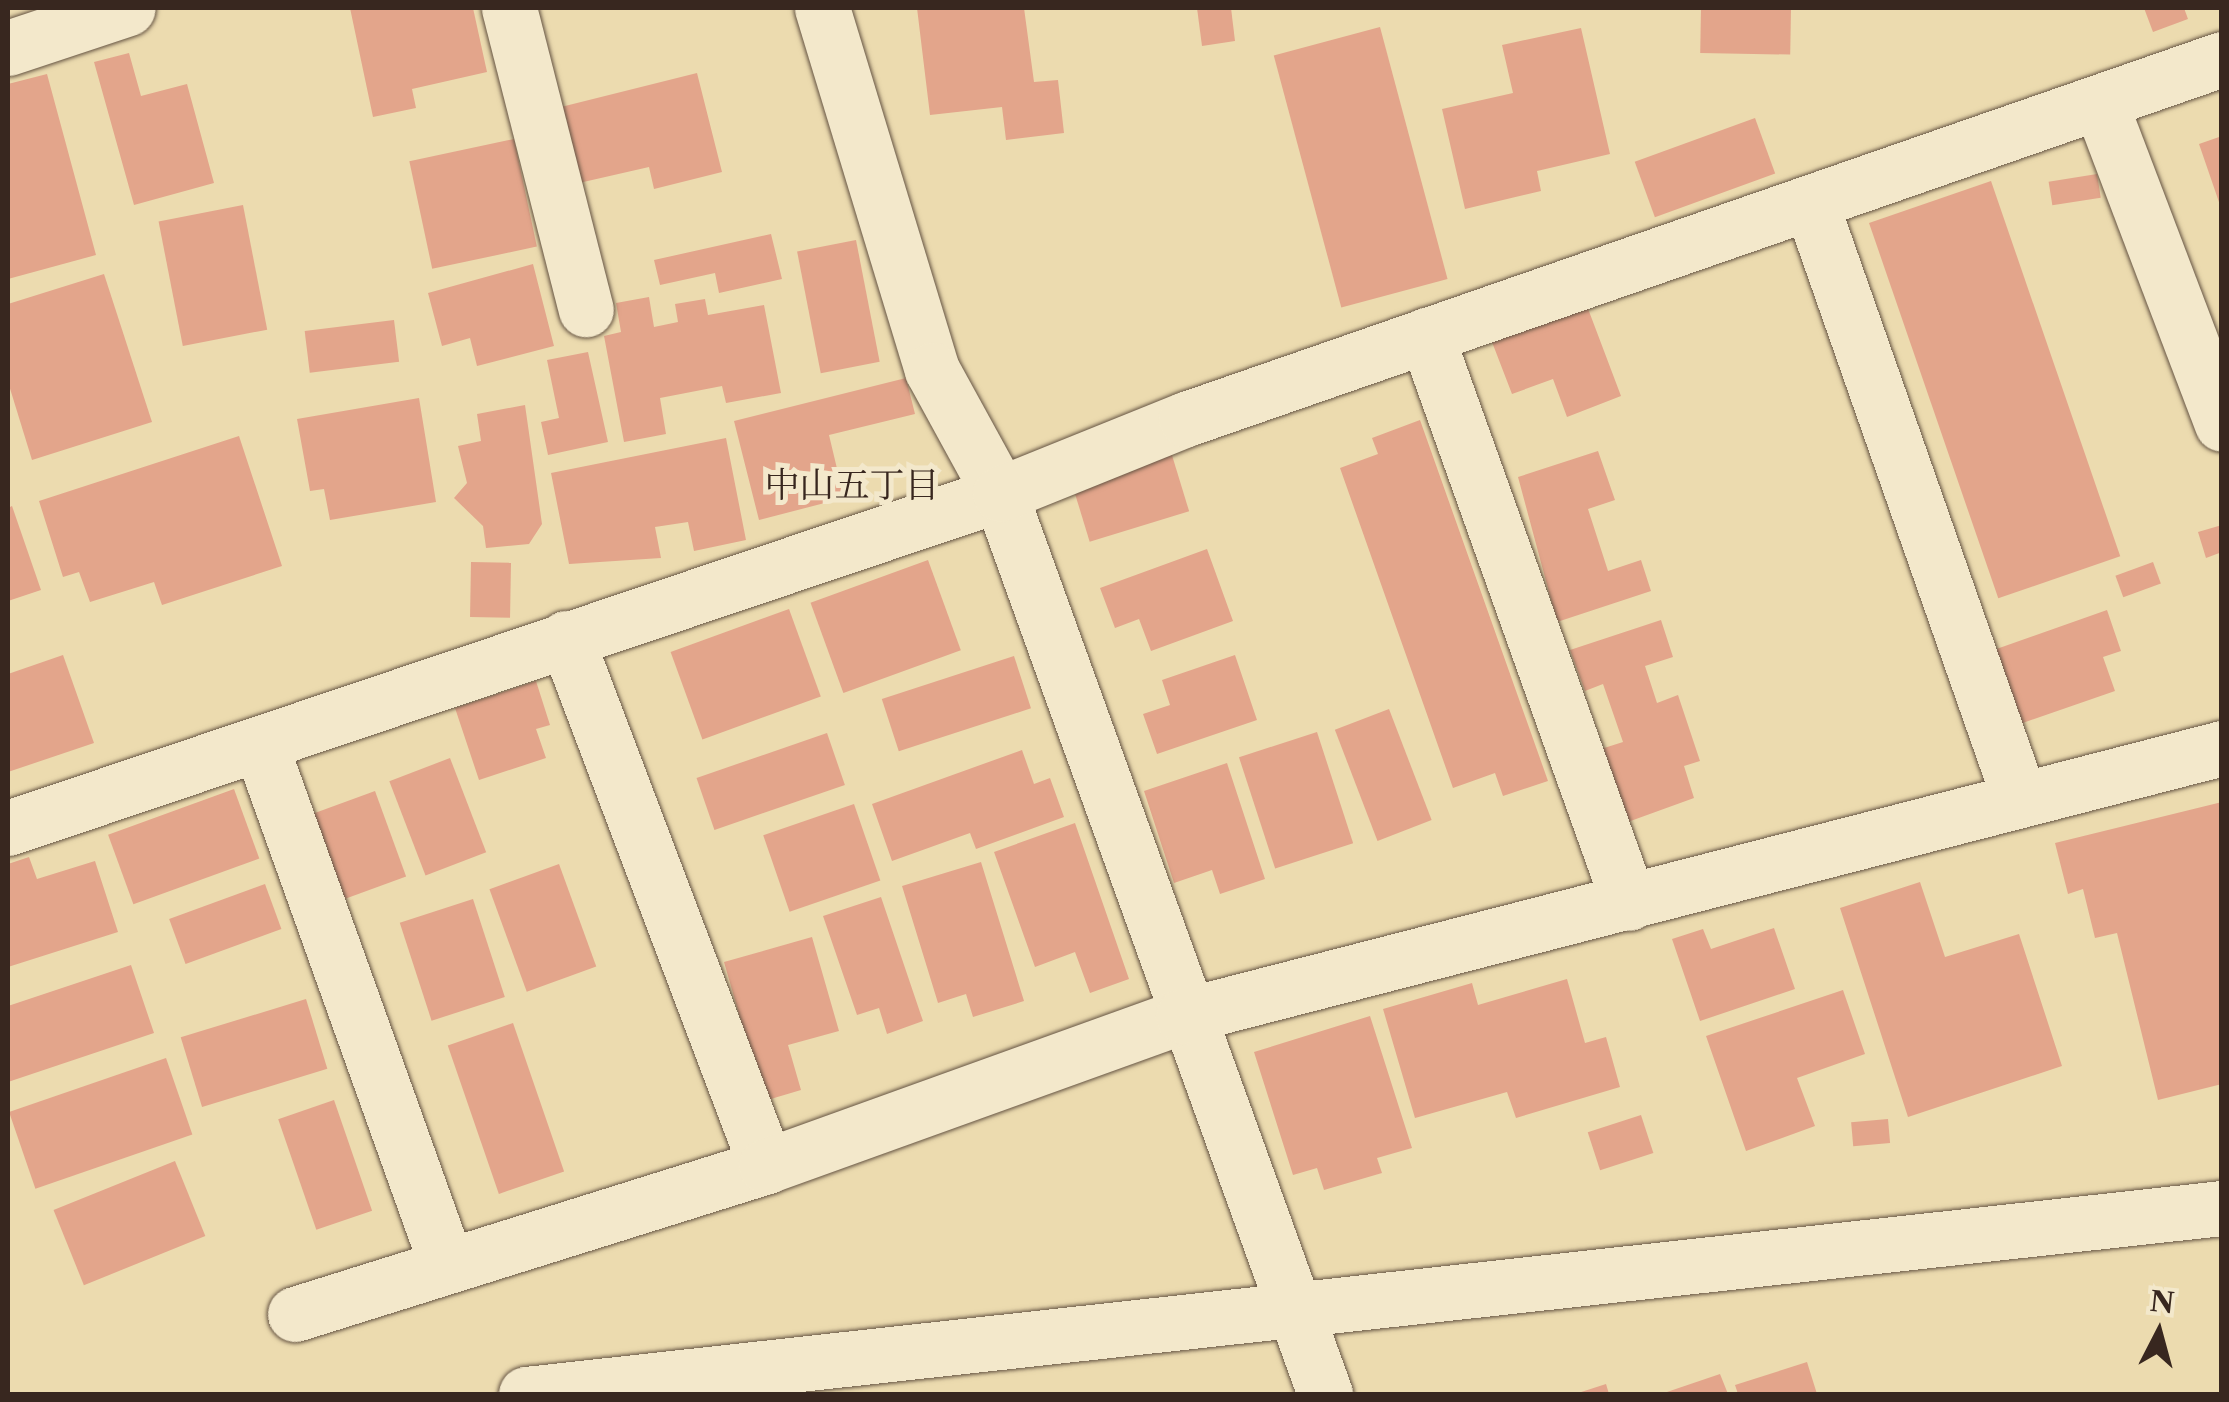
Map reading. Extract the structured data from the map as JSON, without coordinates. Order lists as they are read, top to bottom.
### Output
{
  "districts": ["中山五丁目"],
  "north": "top"
}
